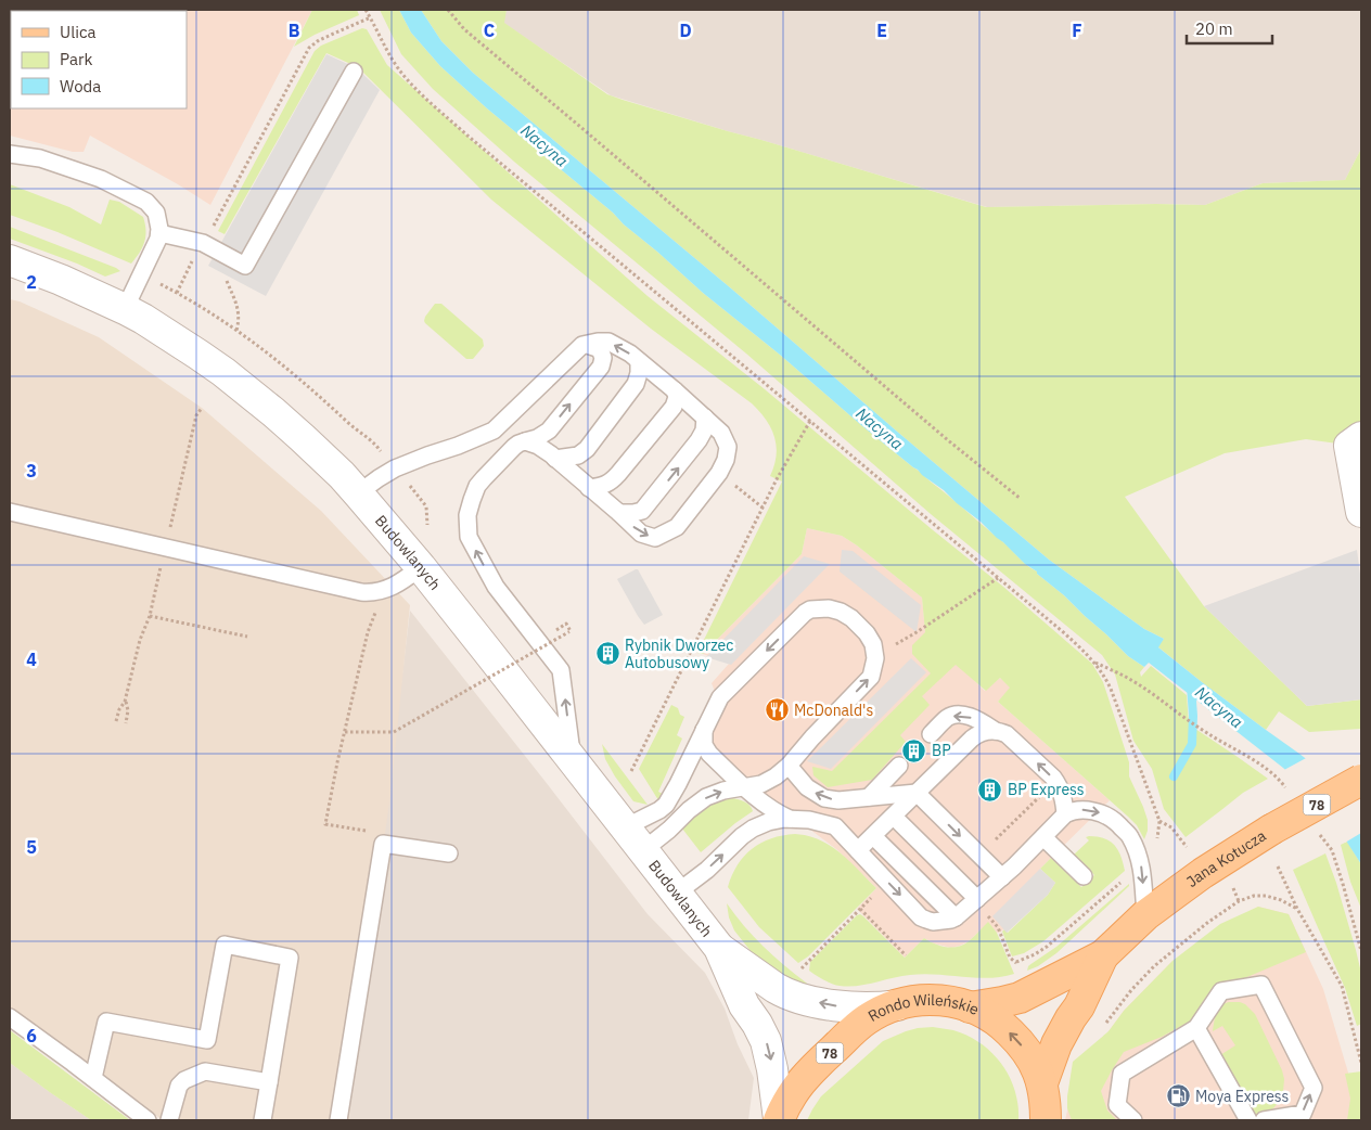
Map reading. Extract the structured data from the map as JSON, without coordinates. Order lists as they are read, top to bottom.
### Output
{
  "streets": {
    "main road": ["78", "Jana Kotucza", "Rondo Wileńskie"],
    "street": ["Budowlanych"]
  },
  "crossings": [
    ["Budowlanych", "Rondo Wileńskie"],
    ["Jana Kotucza", "Rondo Wileńskie"]
  ],
  "water": ["Nacyna"],
  "places": {
    "building": ["Rybnik Dworzec Autobusowy", "BP", "BP Express"],
    "restaurant": ["McDonald's"],
    "fuel station": ["Moya Express"]
  },
  "legend": ["Ulica", "Park", "Woda"],
  "scale_bar": "20 m",
  "grid": {
    "columns": [
      "B",
      "C",
      "D",
      "E",
      "F"
    ],
    "rows": [
      "2",
      "3",
      "4",
      "5",
      "6"
    ]
  }
}
